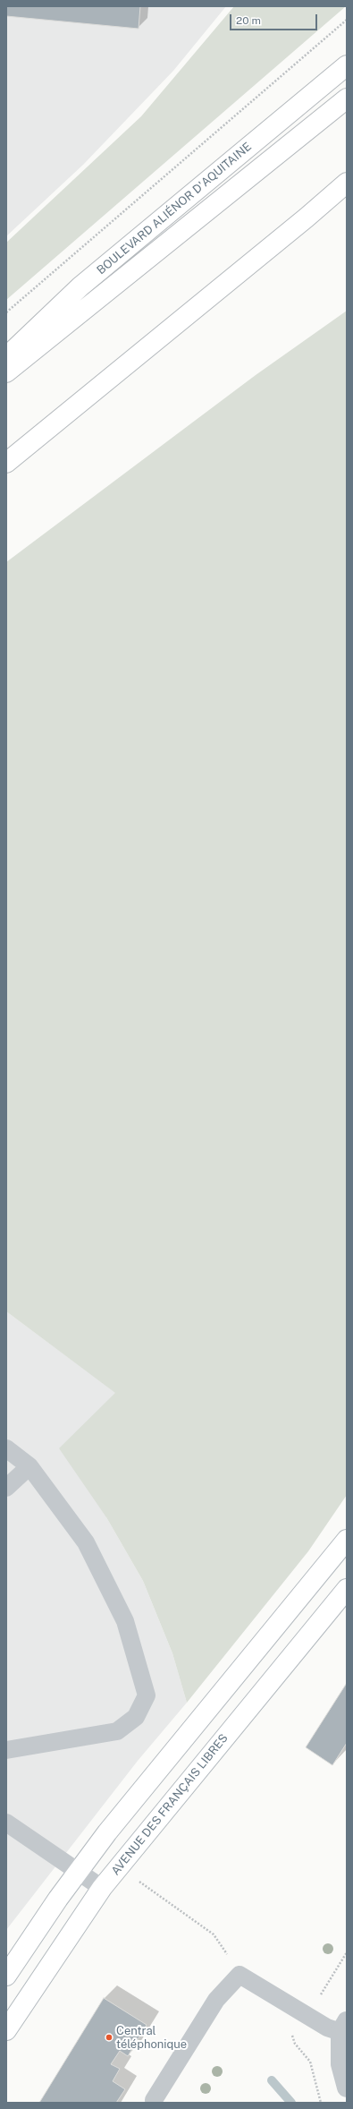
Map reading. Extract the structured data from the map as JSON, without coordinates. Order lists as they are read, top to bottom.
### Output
{
  "streets": {
    "main road": ["BOULEVARD ALIÉNOR D'AQUITAINE", "AVENUE DES FRANÇAIS LIBRES"]
  },
  "places": ["Central téléphonique"],
  "scale_bar": "20 m"
}
